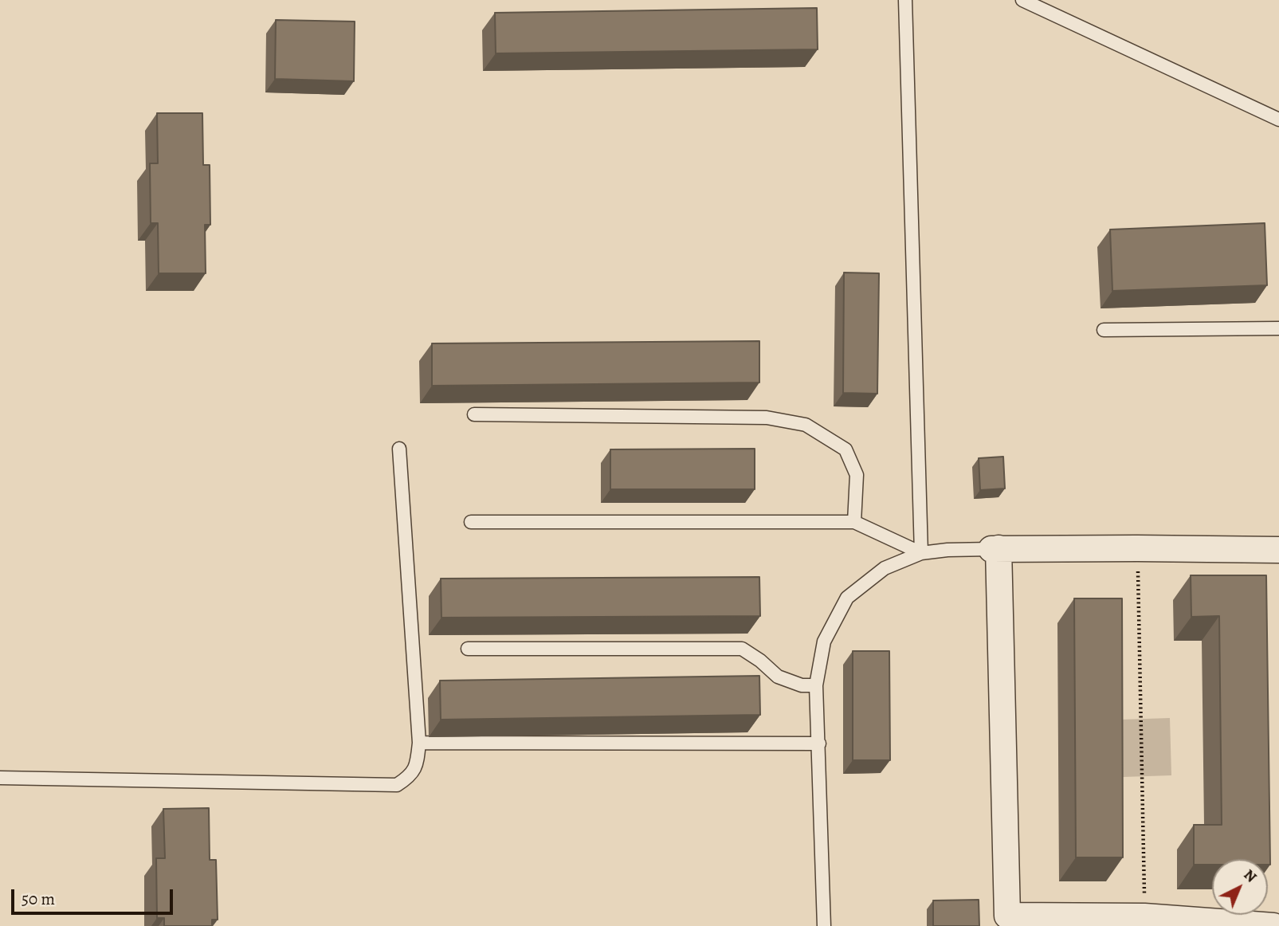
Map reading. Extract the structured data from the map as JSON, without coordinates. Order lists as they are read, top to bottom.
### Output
{
  "scale_bar": "50 m",
  "north": "top right"
}
